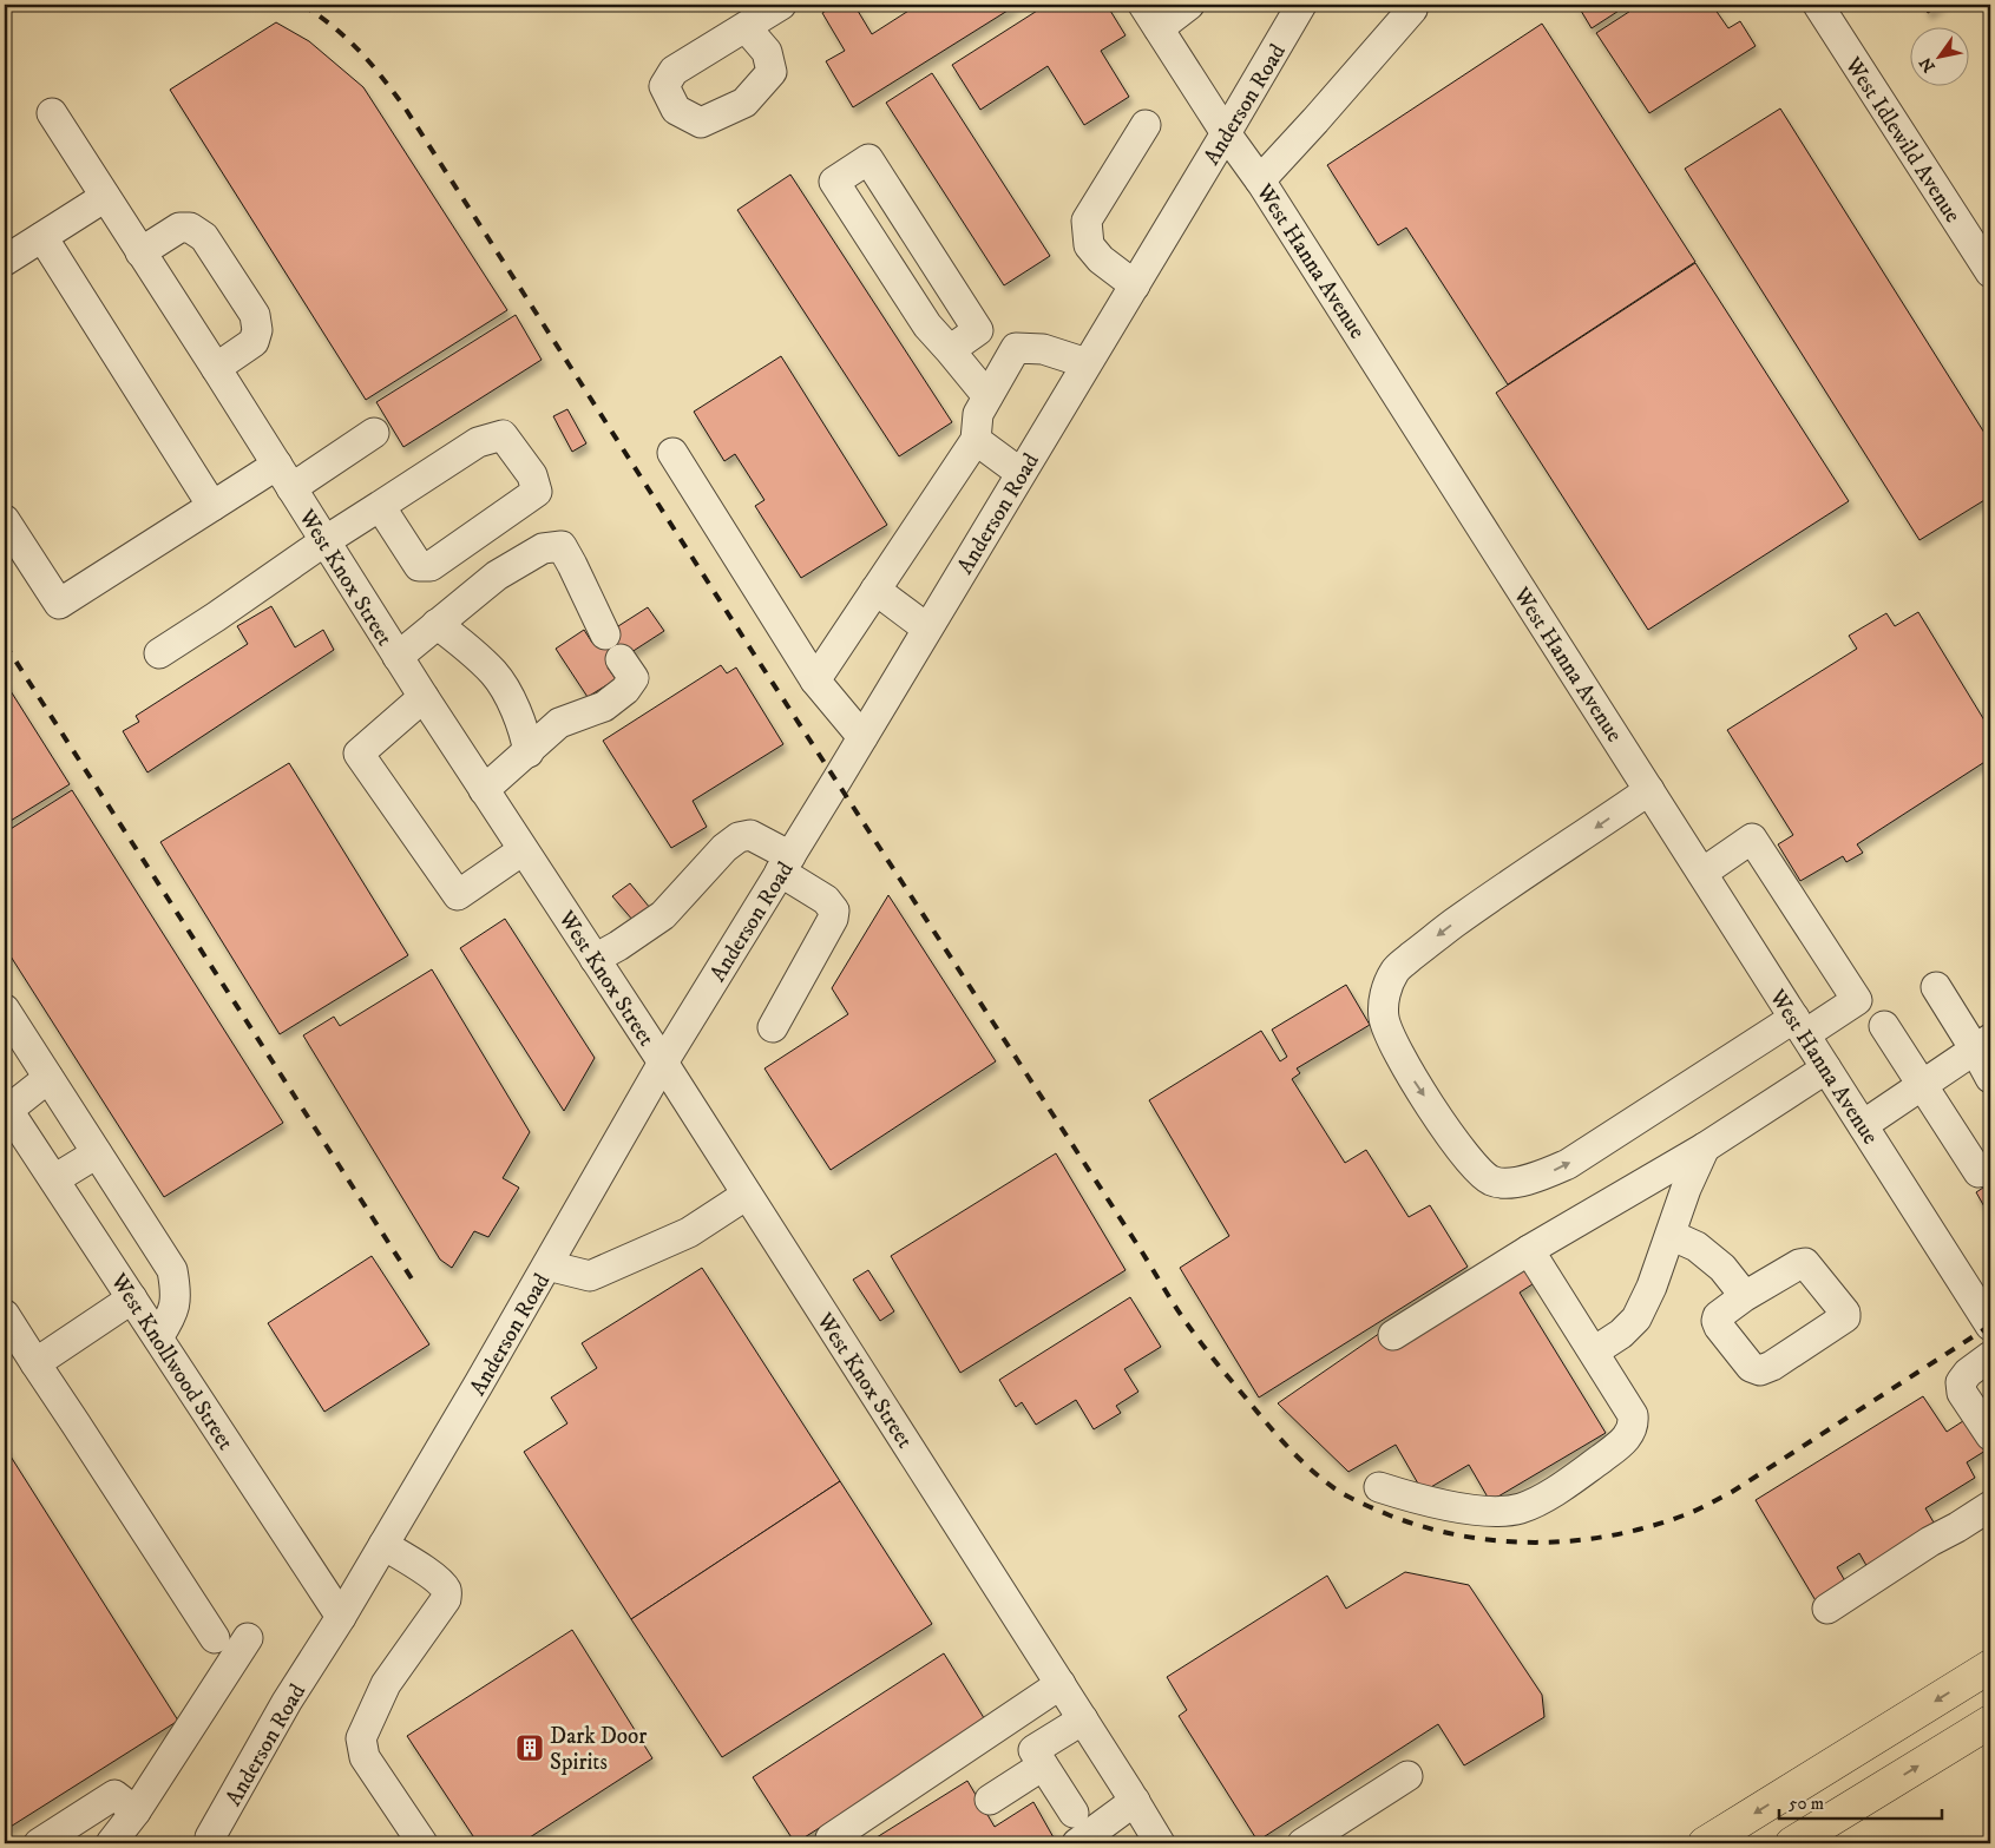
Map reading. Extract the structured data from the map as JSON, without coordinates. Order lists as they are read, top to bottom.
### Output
{
  "streets": {
    "street": [
      "Anderson Road",
      "West Idlewild Avenue",
      "West Hanna Avenue",
      "West Knox Street",
      "West Knollwood Street"
    ]
  },
  "crossings": [
    ["Anderson Road", "West Hanna Avenue"],
    ["Anderson Road", "West Knox Street"],
    ["Anderson Road", "West Knollwood Street"]
  ],
  "places": {
    "building": ["Dark Door Spirits"]
  },
  "scale_bar": "50 m",
  "north": "bottom left"
}
